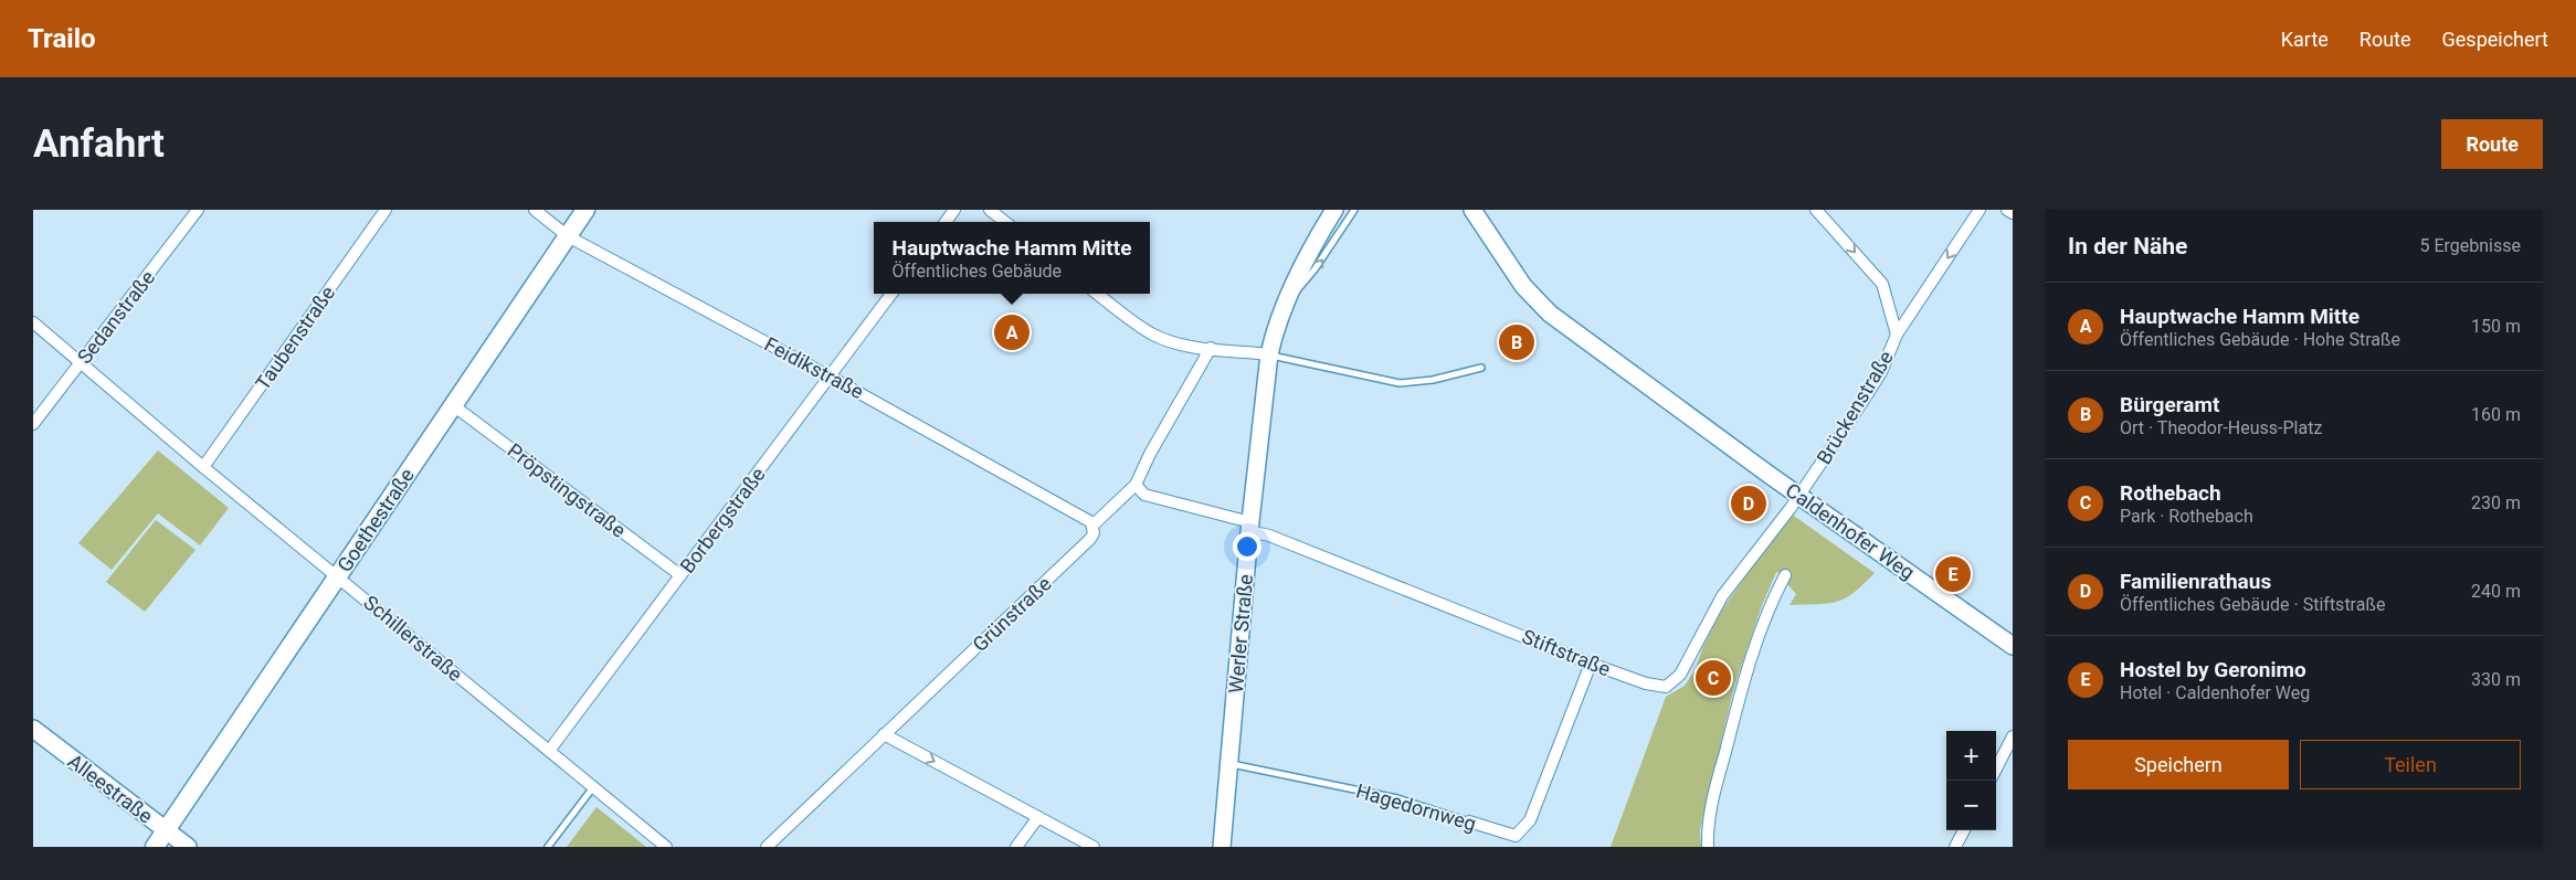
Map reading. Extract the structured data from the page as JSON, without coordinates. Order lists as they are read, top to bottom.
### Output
{
  "streets": {
    "main road": [
      "Goethestraße",
      "Caldenhofer Weg",
      "Werler Straße",
      "Alleestraße"
    ],
    "street": [
      "Sedanstraße",
      "Taubenstraße",
      "Feidikstraße",
      "Brückenstraße",
      "Pröpstingstraße",
      "Borbergstraße",
      "Grünstraße",
      "Schillerstraße",
      "Stiftstraße",
      "Hagedornweg"
    ]
  },
  "crossings": [
    ["Sedanstraße", "Schillerstraße"],
    ["Taubenstraße", "Schillerstraße"],
    ["Feidikstraße", "Goethestraße"],
    ["Feidikstraße", "Borbergstraße"],
    ["Feidikstraße", "Grünstraße"],
    ["Brückenstraße", "Caldenhofer Weg"],
    ["Brückenstraße", "Stiftstraße"],
    ["Pröpstingstraße", "Goethestraße"],
    ["Pröpstingstraße", "Borbergstraße"],
    ["Goethestraße", "Schillerstraße"],
    ["Goethestraße", "Alleestraße"],
    ["Borbergstraße", "Schillerstraße"],
    ["Caldenhofer Weg", "Stiftstraße"],
    ["Werler Straße", "Stiftstraße"],
    ["Werler Straße", "Hagedornweg"],
    ["Stiftstraße", "Hagedornweg"]
  ],
  "one_way": ["Brückenstraße"],
  "page": {
    "header": "Trailo",
    "nav": ["Karte", "Route", "Gespeichert"],
    "buttons": [
      "Route",
      ["Speichern", "Teilen"]
    ],
    "title": "Anfahrt",
    "heading": ["In der Nähe", "5 Ergebnisse"],
    "popup": ["Hauptwache Hamm Mitte", "Öffentliches Gebäude"],
    "list": [
      {
        "mark": "A",
        "name": "Hauptwache Hamm Mitte",
        "note": "Öffentliches Gebäude · Hohe Straße",
        "value": "150 m"
      },
      {
        "mark": "B",
        "name": "Bürgeramt",
        "note": "Ort · Theodor-Heuss-Platz",
        "value": "160 m"
      },
      {
        "mark": "C",
        "name": "Rothebach",
        "note": "Park · Rothebach",
        "value": "230 m"
      },
      {
        "mark": "D",
        "name": "Familienrathaus",
        "note": "Öffentliches Gebäude · Stiftstraße",
        "value": "240 m"
      },
      {
        "mark": "E",
        "name": "Hostel by Geronimo",
        "note": "Hotel · Caldenhofer Weg",
        "value": "330 m"
      }
    ],
    "pins": [
      "A",
      "B",
      "D",
      "E",
      "C"
    ],
    "map_buttons": ["+", "−"]
  }
}
